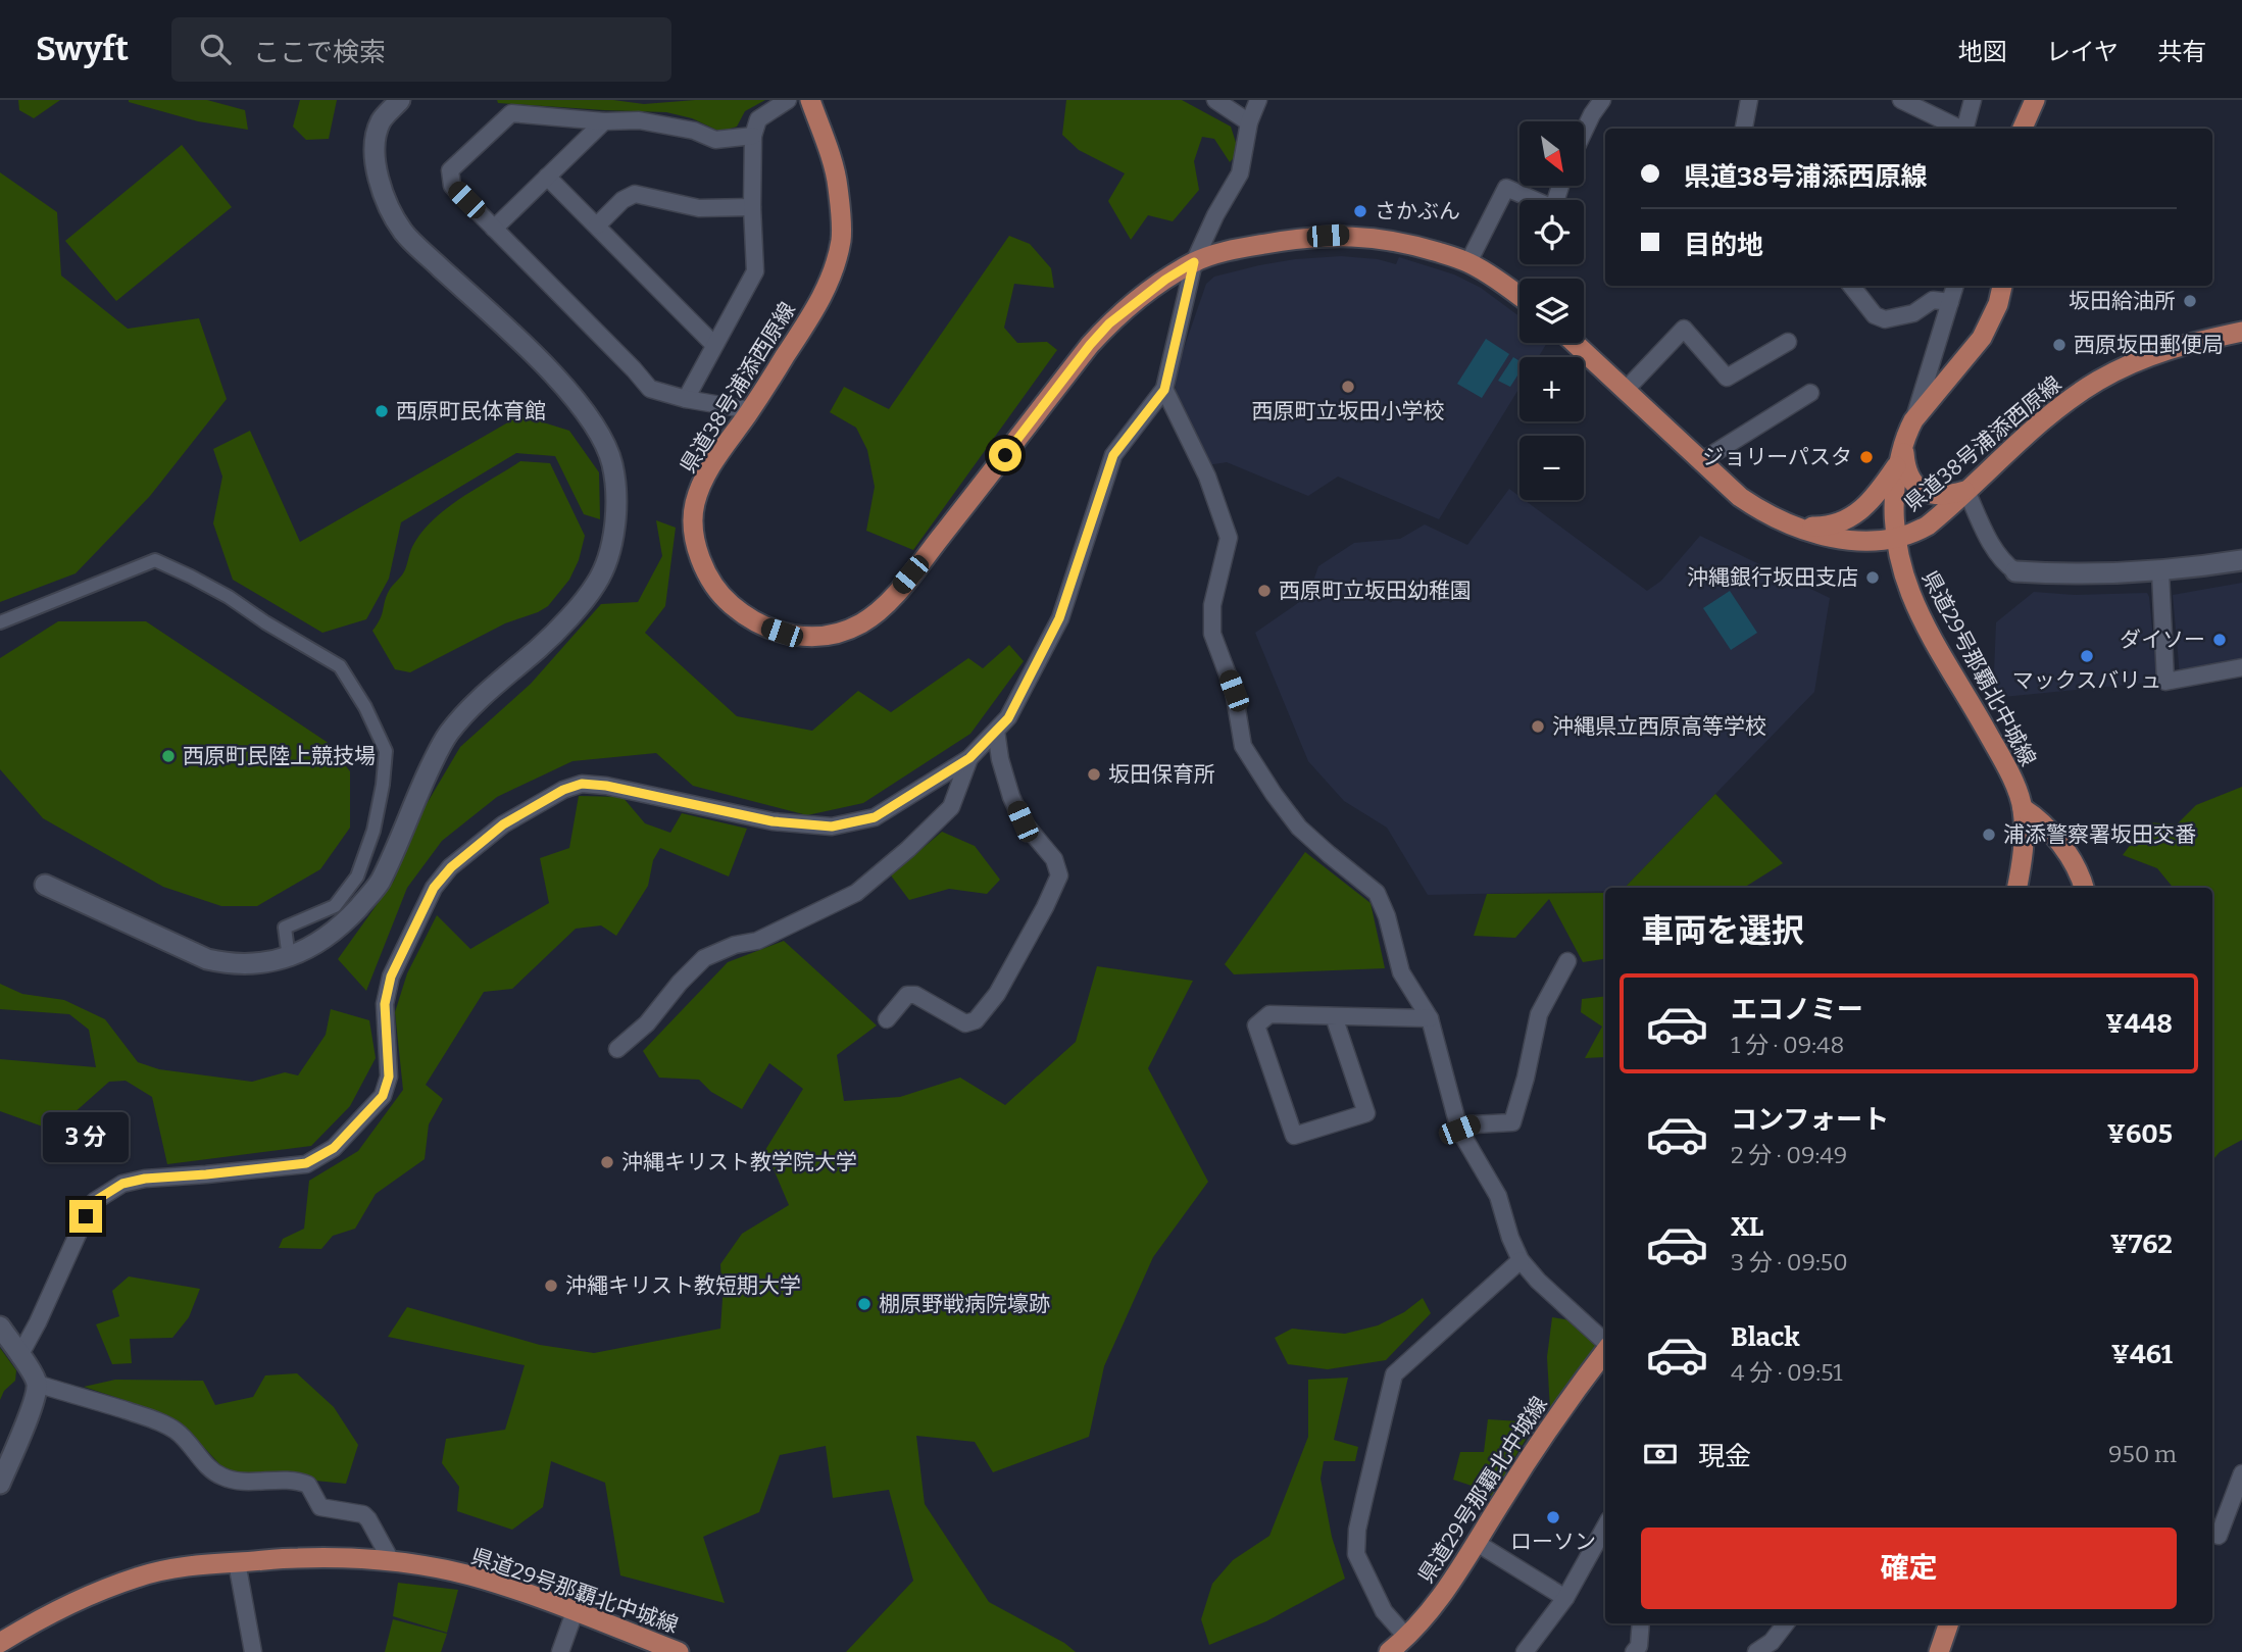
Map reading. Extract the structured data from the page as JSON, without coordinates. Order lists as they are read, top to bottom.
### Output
{
  "streets": {
    "main road": ["県道38号浦添西原線", "県道29号那覇北中城線"]
  },
  "crossings": [
    ["県道38号浦添西原線", "県道29号那覇北中城線"]
  ],
  "places": [
    "さかぶん",
    "坂田給油所",
    "西原坂田郵便局",
    "西原町立坂田小学校",
    "西原町民体育館",
    "ジョリーパスタ",
    "沖縄銀行坂田支店",
    "西原町立坂田幼稚園",
    "ダイソー",
    "マックスバリュ",
    "沖縄県立西原高等学校",
    "西原町民陸上競技場",
    "坂田保育所",
    "浦添警察署坂田交番",
    "沖縄キリスト教学院大学",
    "沖繩キリスト教短期大学",
    "棚原野戦病院壕跡",
    "ローソン"
  ],
  "north": "bottom right",
  "page": {
    "header": "Swyft",
    "search": "ここで検索",
    "nav": ["地図", "レイヤ", "共有"],
    "map_buttons": ["+", "−"],
    "banner": ["県道38号浦添西原線", "目的地"],
    "heading": "車両を選択",
    "list": [
      {
        "name": "エコノミー",
        "note": "1 分 · 09:48",
        "value": "¥448"
      },
      {
        "name": "コンフォート",
        "note": "2 分 · 09:49",
        "value": "¥605"
      },
      {
        "name": "XL",
        "note": "3 分 · 09:50",
        "value": "¥762"
      },
      {
        "name": "Black",
        "note": "4 分 · 09:51",
        "value": "¥461"
      }
    ],
    "bubble": "3 分",
    "pay": ["現金", "950 m"],
    "buttons": "確定"
  }
}
